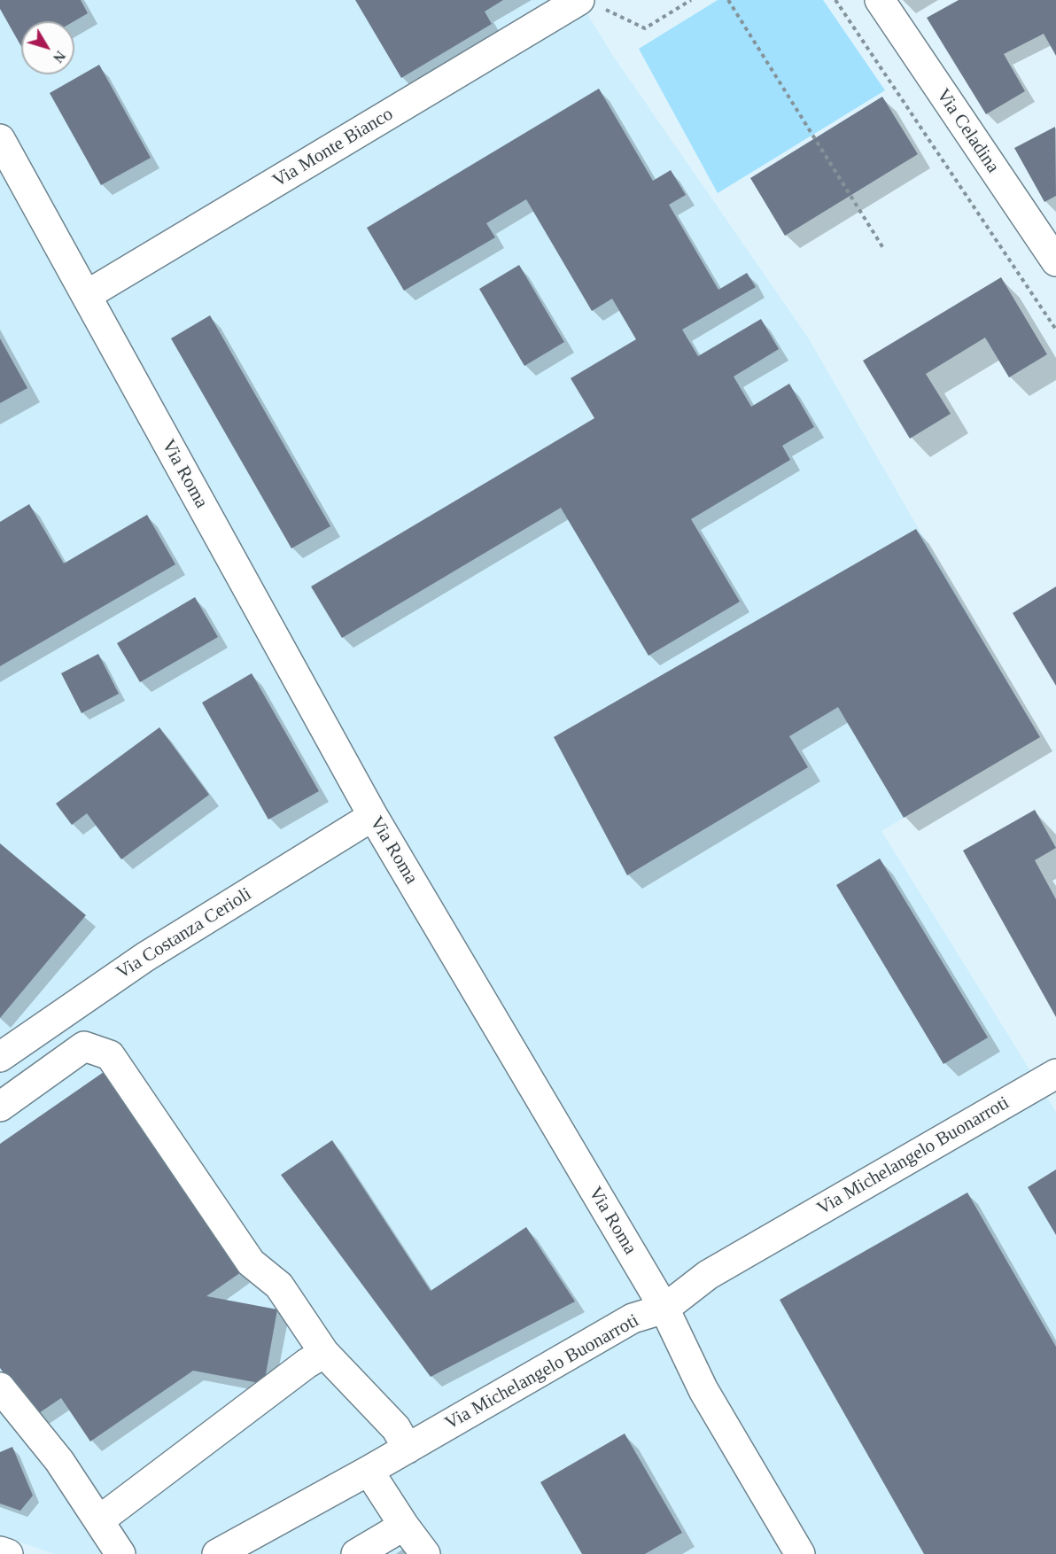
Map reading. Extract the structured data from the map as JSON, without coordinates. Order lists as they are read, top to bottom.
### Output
{
  "streets": {
    "street": [
      "Via Celadina",
      "Via Monte Bianco",
      "Via Roma",
      "Via Costanza Cerioli",
      "Via Michelangelo Buonarroti"
    ]
  },
  "crossings": [
    ["Via Monte Bianco", "Via Roma"],
    ["Via Roma", "Via Costanza Cerioli"],
    ["Via Roma", "Via Michelangelo Buonarroti"]
  ],
  "north": "bottom right"
}
